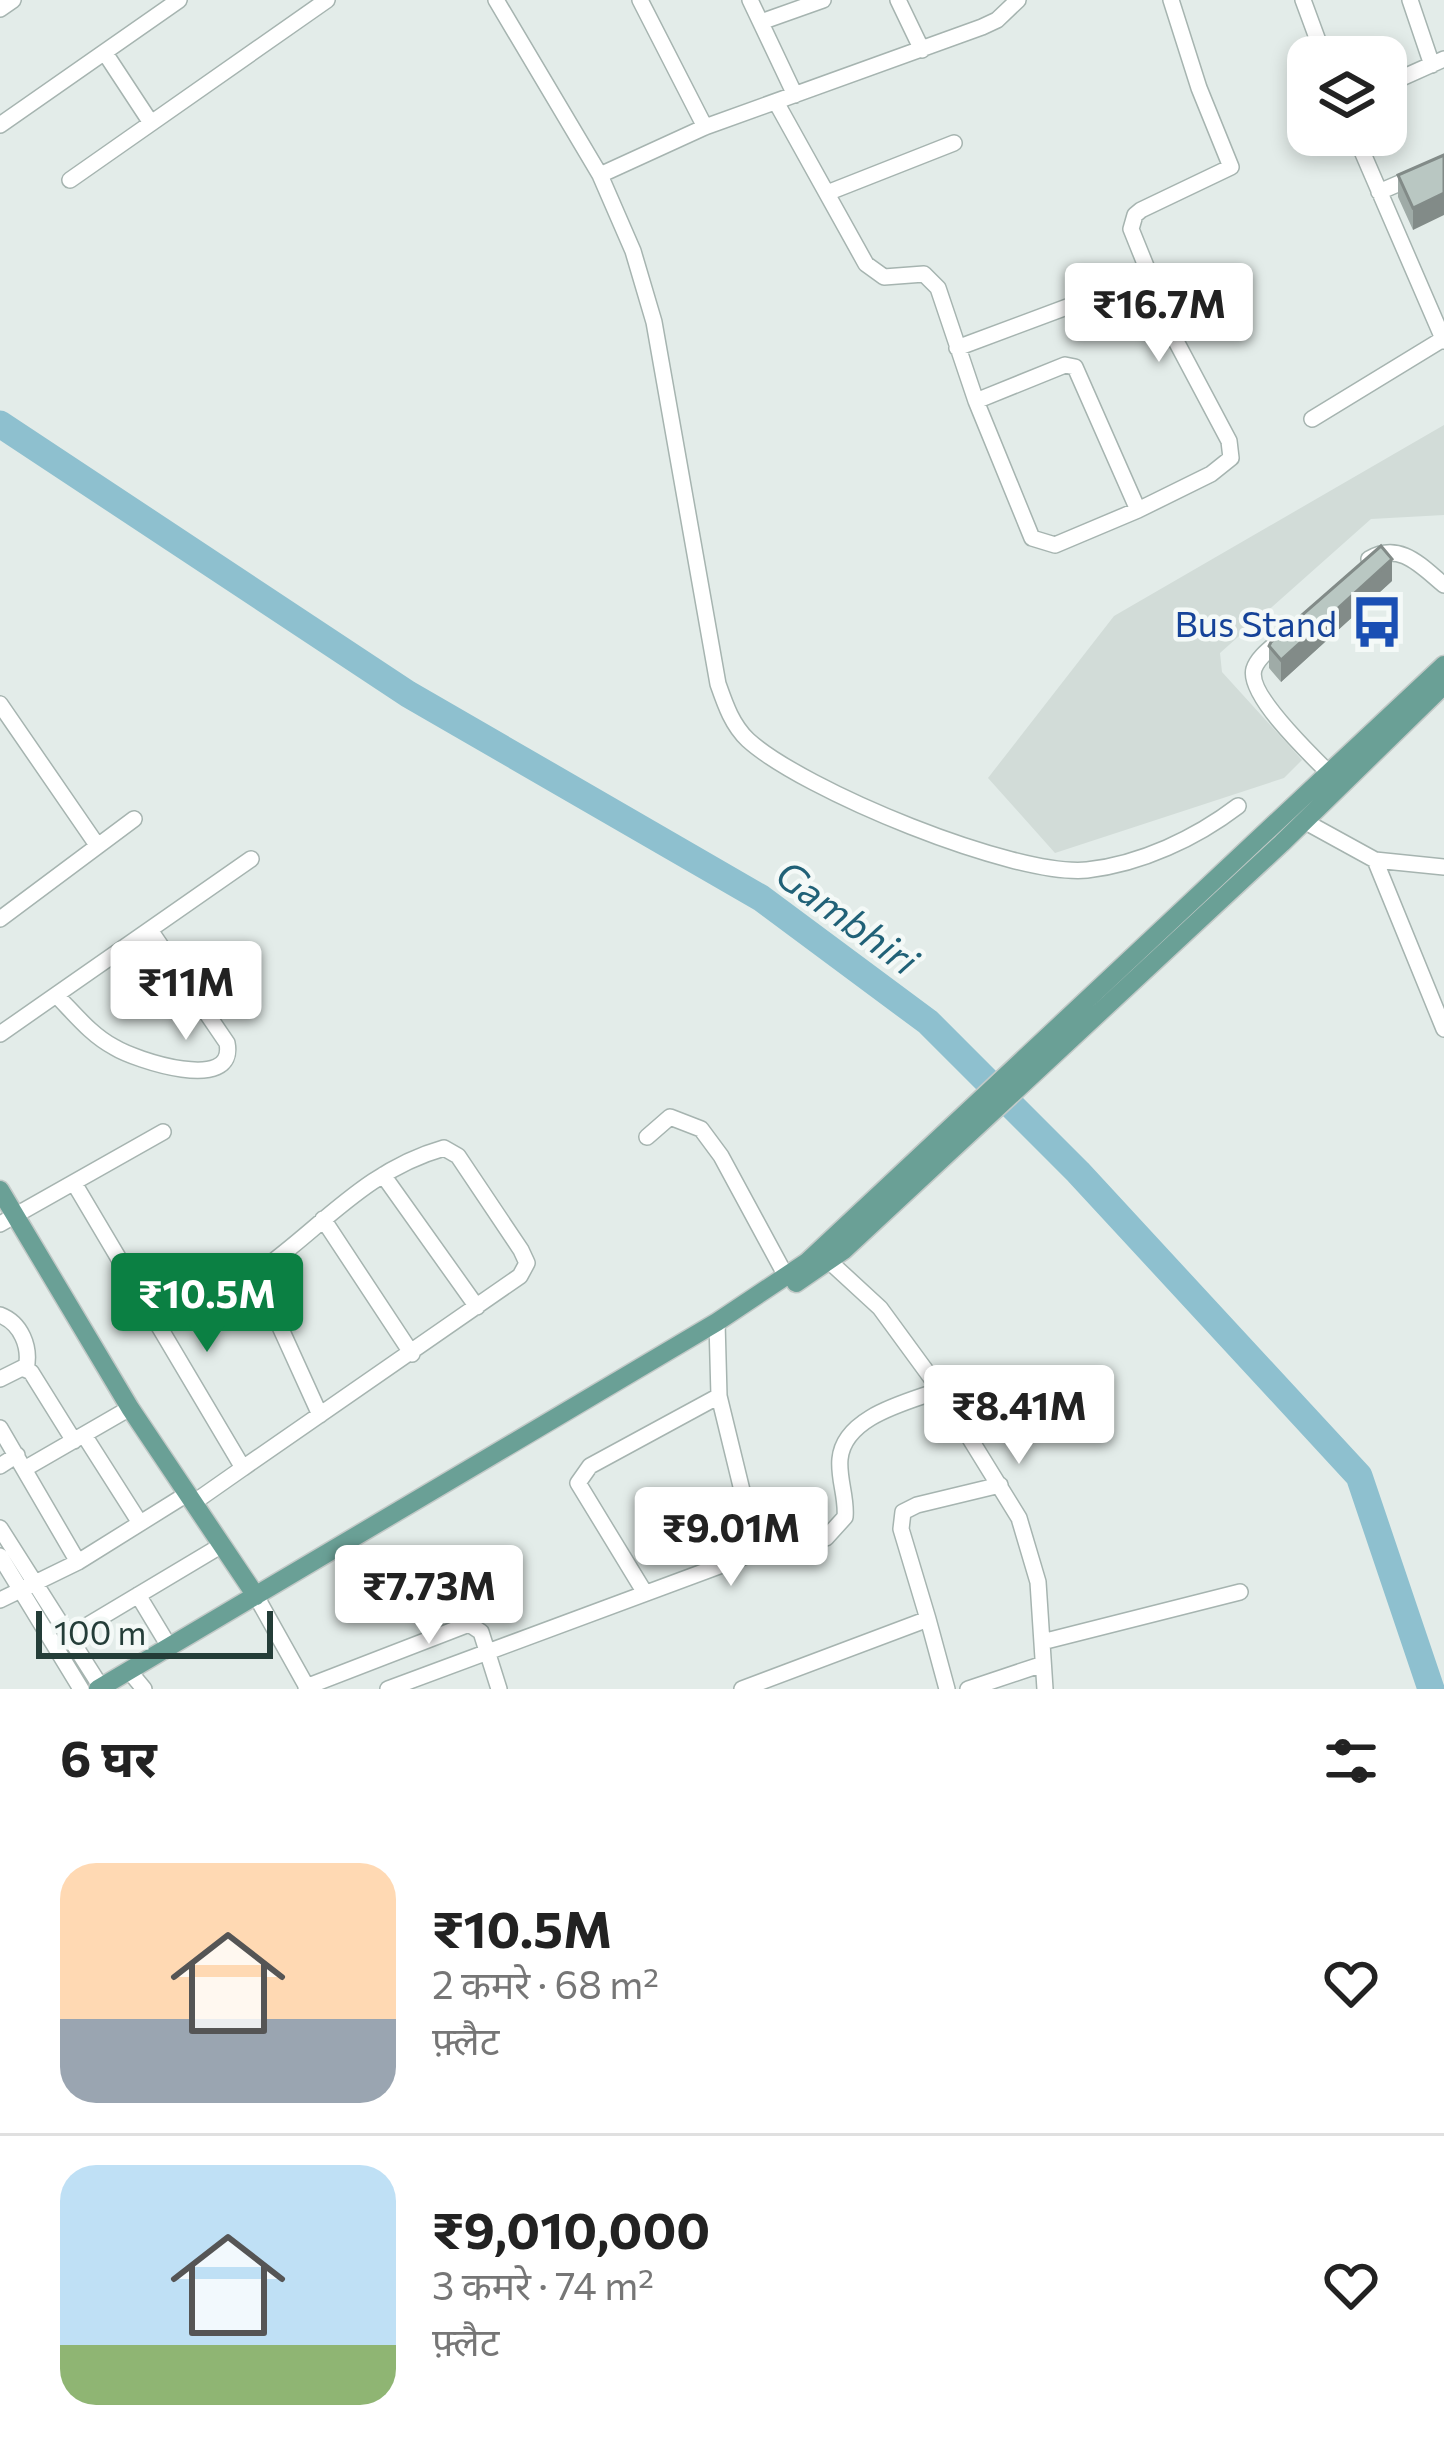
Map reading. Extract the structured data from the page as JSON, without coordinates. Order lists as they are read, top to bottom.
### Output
{
  "water": ["Gambhiri"],
  "places": {
    "bus stop": ["Bus Stand"]
  },
  "scale_bar": "100 m",
  "page": {
    "price": [
      "₹16.7M",
      "₹11M",
      "₹10.5M",
      "₹8.41M",
      "₹9.01M",
      "₹7.73M"
    ],
    "scale": "100 m",
    "heading": "6 घर",
    "list": [
      {
        "name": "₹10.5M",
        "note": "2 कमरे · 68 m² · फ़्लैट"
      },
      {
        "name": "₹9,010,000",
        "note": "3 कमरे · 74 m² · फ़्लैट"
      }
    ]
  }
}
